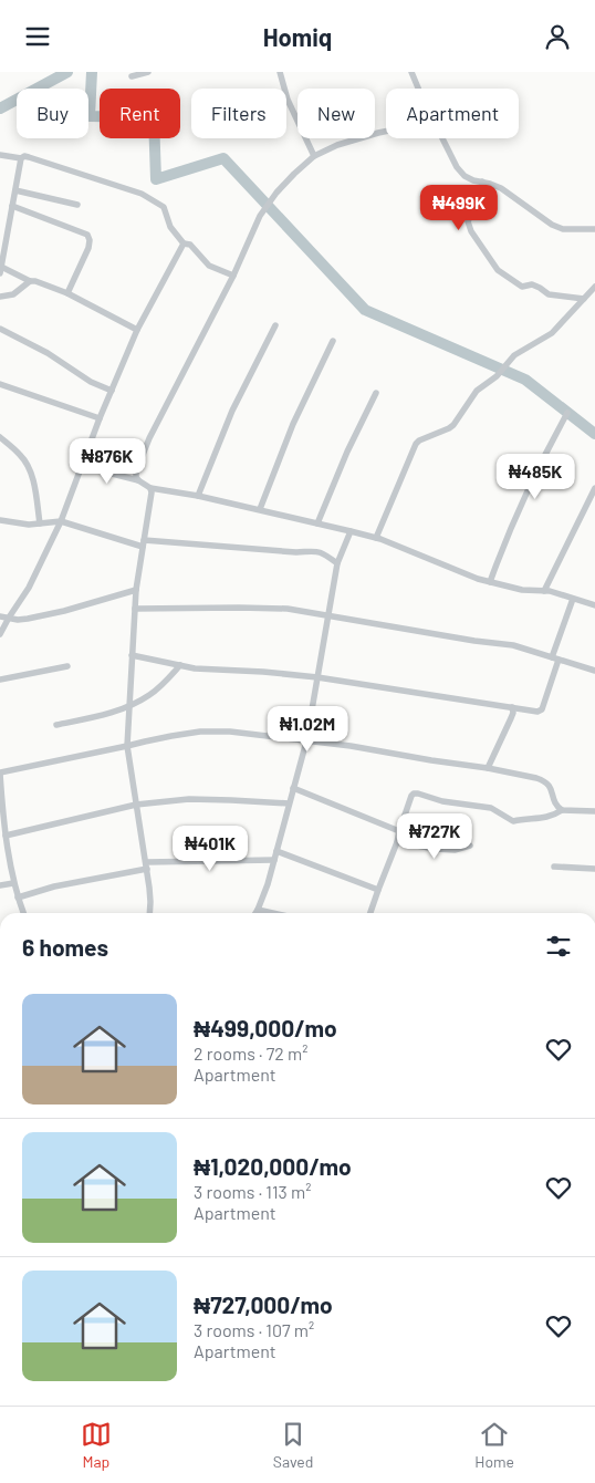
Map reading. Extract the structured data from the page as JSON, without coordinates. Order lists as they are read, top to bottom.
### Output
{
  "page": {
    "header": "Homiq",
    "chip": [
      "Buy",
      "Rent",
      "Filters",
      "New",
      "Apartment"
    ],
    "price": [
      "₦499K",
      "₦876K",
      "₦485K",
      "₦1.02M",
      "₦727K",
      "₦401K"
    ],
    "heading": "6 homes",
    "list": [
      {
        "name": "₦499,000/mo",
        "note": "2 rooms · 72 m² · Apartment"
      },
      {
        "name": "₦1,020,000/mo",
        "note": "3 rooms · 113 m² · Apartment"
      },
      {
        "name": "₦727,000/mo",
        "note": "3 rooms · 107 m² · Apartment"
      }
    ],
    "tabs": ["Map", "Saved", "Home"]
  }
}
